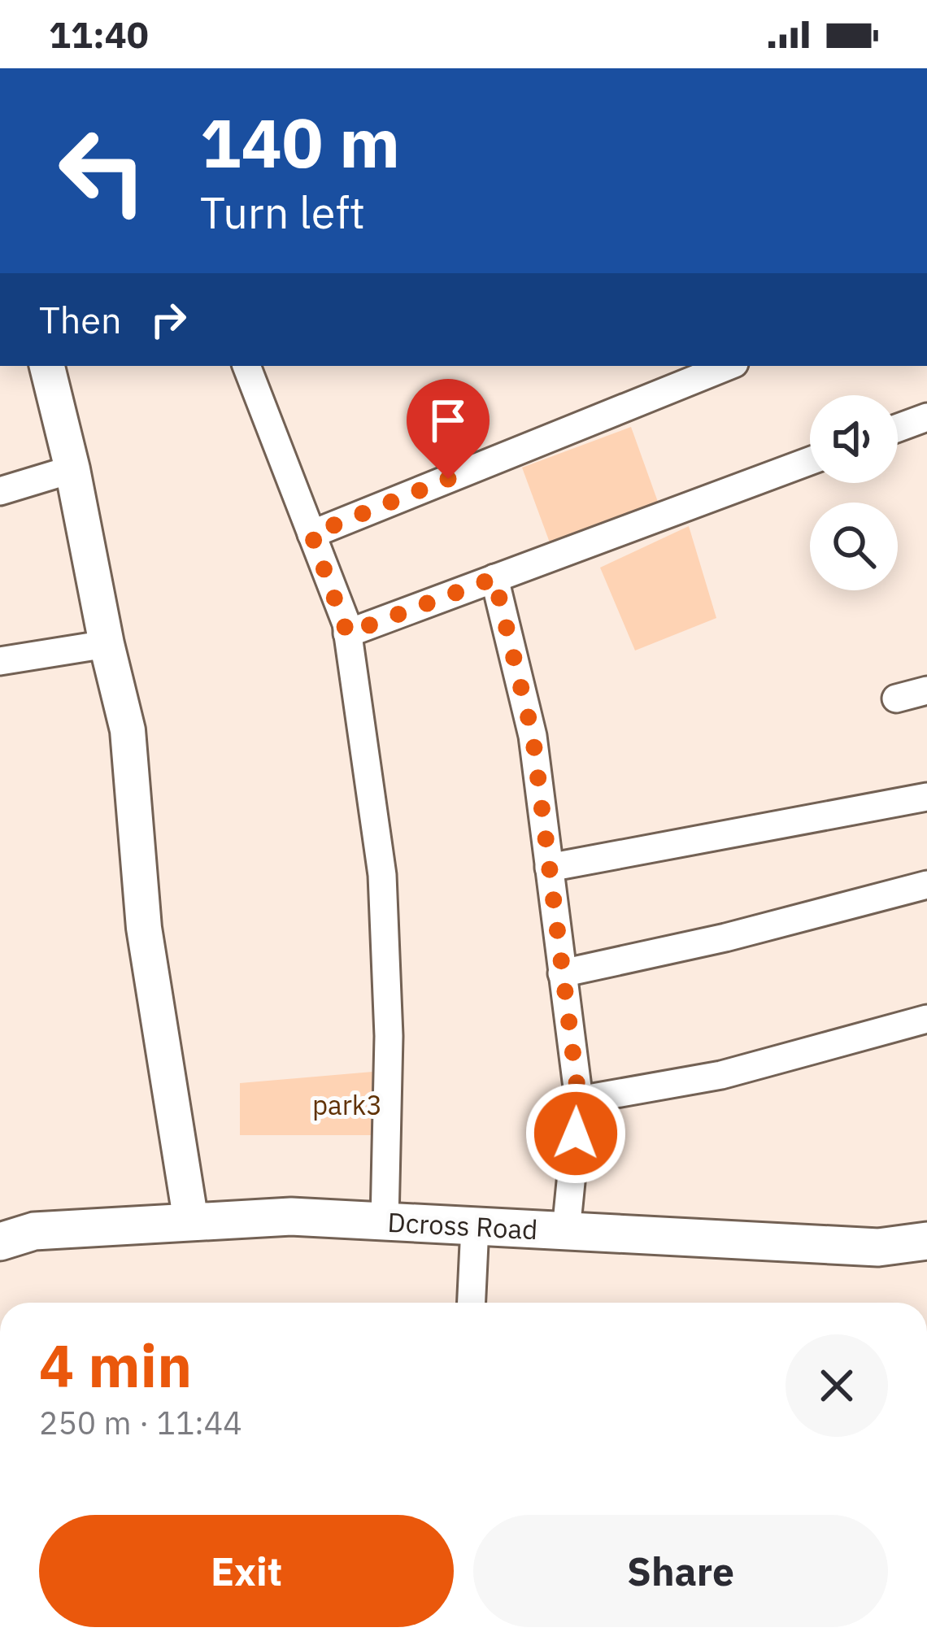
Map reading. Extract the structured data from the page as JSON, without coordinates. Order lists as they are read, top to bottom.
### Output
{
  "streets": {
    "main road": ["Dcross Road"]
  },
  "parks": ["park3"],
  "page": {
    "status": "11:40",
    "turn": ["140 m", "Turn left"],
    "then": "Then",
    "heading": ["4 min", "250 m · 11:44"],
    "buttons": ["Exit", "Share"]
  }
}
